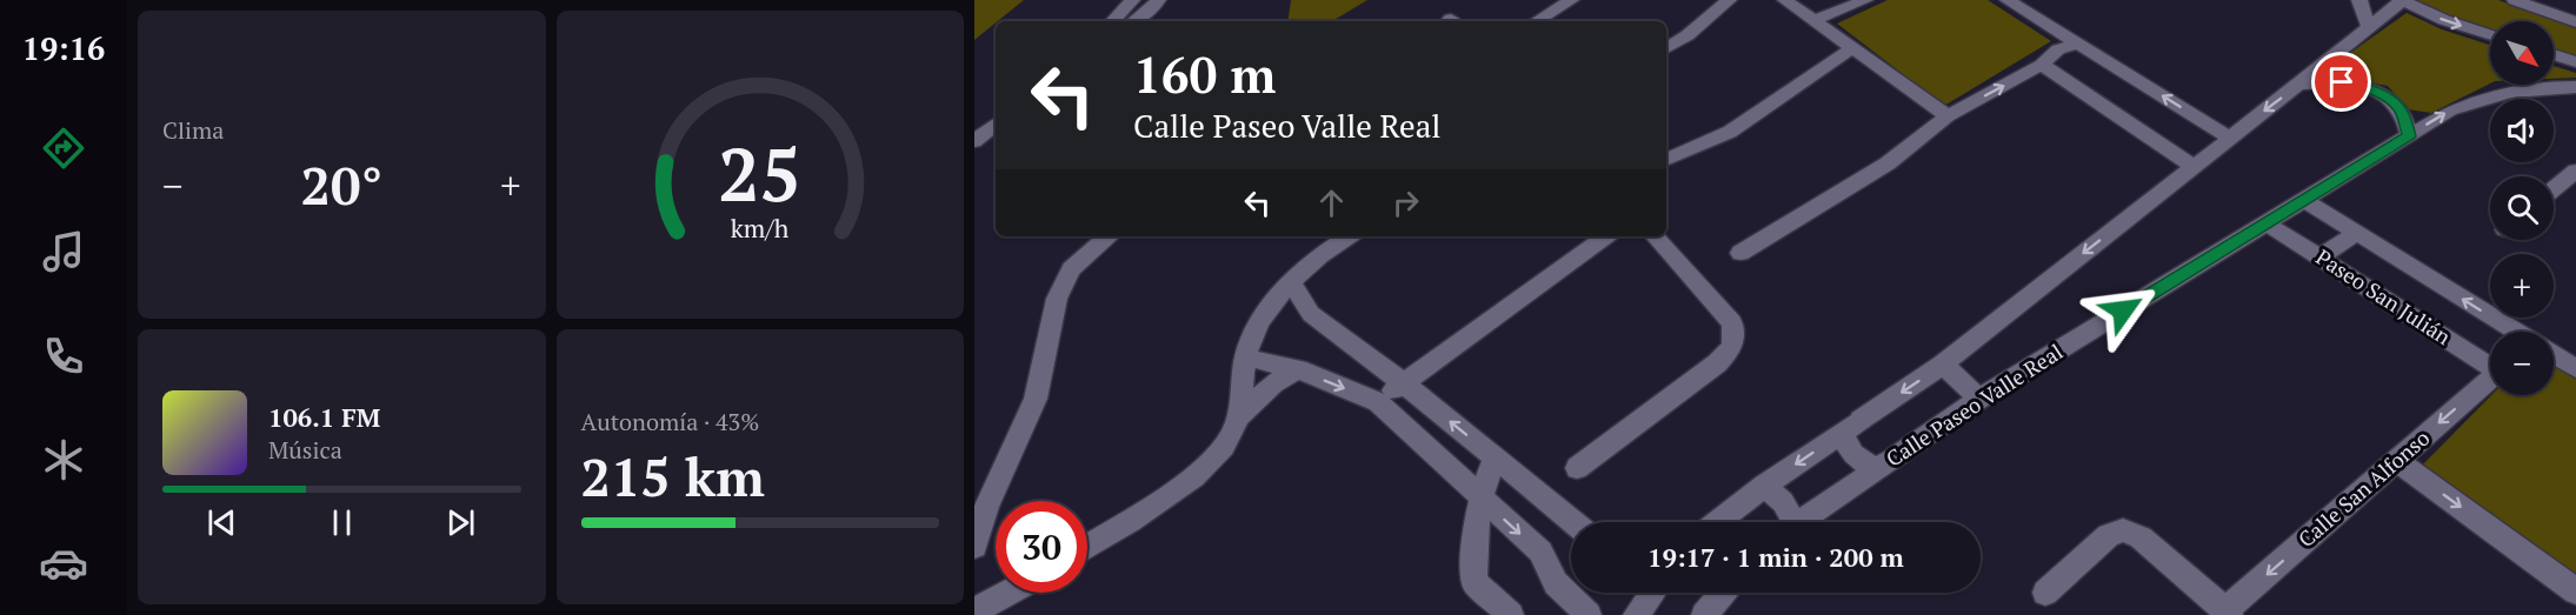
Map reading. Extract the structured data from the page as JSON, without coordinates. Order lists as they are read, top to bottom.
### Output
{
  "streets": {
    "street": ["Paseo San Julián", "Calle Paseo Valle Real", "Calle San Alfonso"]
  },
  "crossings": [
    ["Paseo San Julián", "Calle Paseo Valle Real"]
  ],
  "one_way": ["Calle San Alfonso"],
  "north": "bottom right",
  "page": {
    "tabs": "19:16",
    "tile": [
      "Clima",
      ["Autonomía · 43%", "215 km"]
    ],
    "map_buttons": ["+", "−"],
    "turn": ["160 m", "Calle Paseo Valle Real"],
    "heat": ["−", "20°", "+"],
    "song": ["106.1 FM", "Música"],
    "limit": "30",
    "trip": "19:17 · 1 min · 200 m",
    "gauge": ["25", "km/h"]
  }
}
